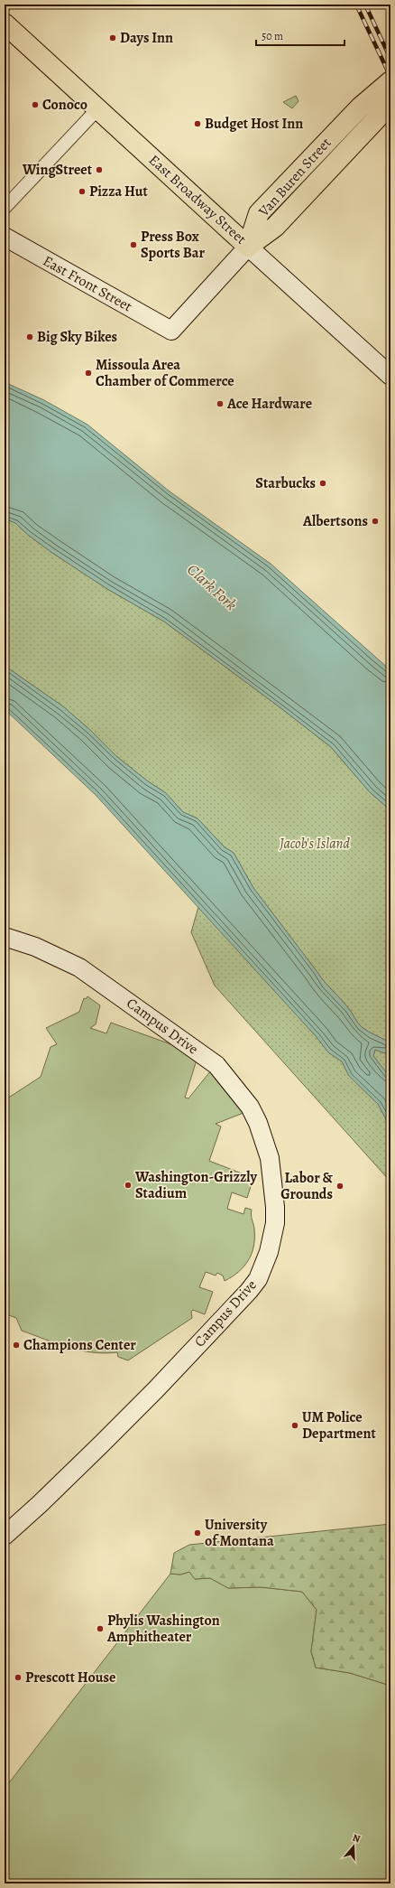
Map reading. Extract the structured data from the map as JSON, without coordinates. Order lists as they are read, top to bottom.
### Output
{
  "streets": {
    "highway": ["Van Buren Street", "East Broadway Street"],
    "street": ["East Front Street", "Campus Drive"]
  },
  "crossings": [
    ["Van Buren Street", "East Broadway Street"],
    ["Van Buren Street", "East Front Street"],
    ["East Broadway Street", "East Front Street"]
  ],
  "water": ["Clark Fork"],
  "parks": ["Jacob's Island"],
  "places": [
    "Days Inn",
    "Conoco",
    "Budget Host Inn",
    "WingStreet",
    "Pizza Hut",
    "Press Box Sports Bar",
    "Big Sky Bikes",
    "Missoula Area Chamber of Commerce",
    "Ace Hardware",
    "Starbucks",
    "Albertsons",
    "Washington-Grizzly Stadium",
    "Labor & Grounds",
    "Champions Center",
    "UM Police Department",
    "University of Montana",
    "Phylis Washington Amphitheater",
    "Prescott House"
  ],
  "scale_bar": "50 m",
  "north": "top"
}
